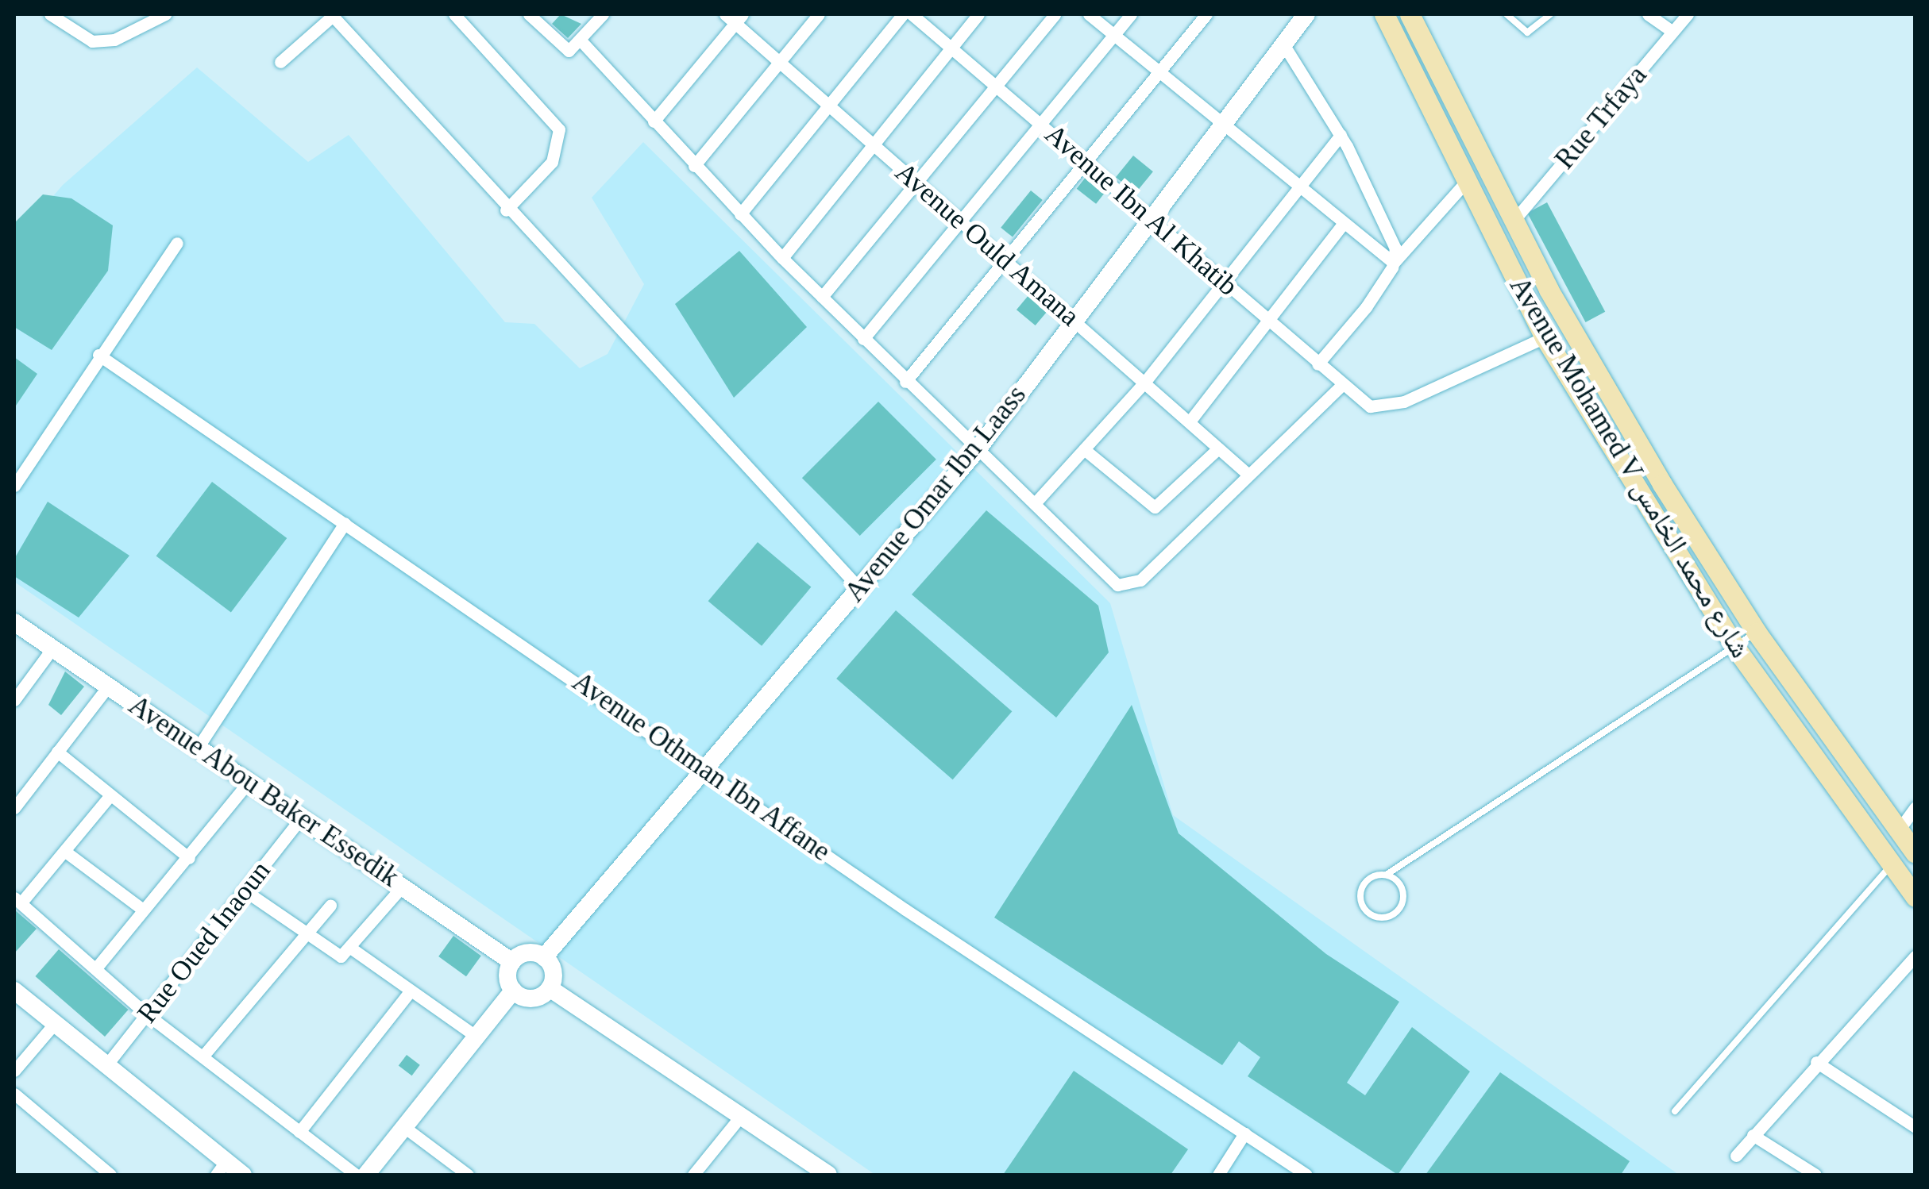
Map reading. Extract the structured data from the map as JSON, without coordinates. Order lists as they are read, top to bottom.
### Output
{
  "streets": {
    "main road": ["Avenue Mohamed V شارع محمد الخامس"],
    "street": [
      "Rue Trfaya",
      "Avenue Ibn Al Khatib",
      "Avenue Ould Amana",
      "Avenue Omar Ibn Laass",
      "Avenue Othman Ibn Affane",
      "Avenue Abou Baker Essedik",
      "Rue Oued Inaoun"
    ]
  },
  "crossings": [
    ["Rue Trfaya", "Avenue Mohamed V شارع محمد الخامس"],
    ["Avenue Ibn Al Khatib", "Avenue Mohamed V شارع محمد الخامس"],
    ["Avenue Ibn Al Khatib", "Avenue Omar Ibn Laass"],
    ["Avenue Ould Amana", "Avenue Omar Ibn Laass"],
    ["Avenue Omar Ibn Laass", "Avenue Othman Ibn Affane"],
    ["Avenue Omar Ibn Laass", "Avenue Abou Baker Essedik"],
    ["Avenue Abou Baker Essedik", "Rue Oued Inaoun"]
  ]
}
